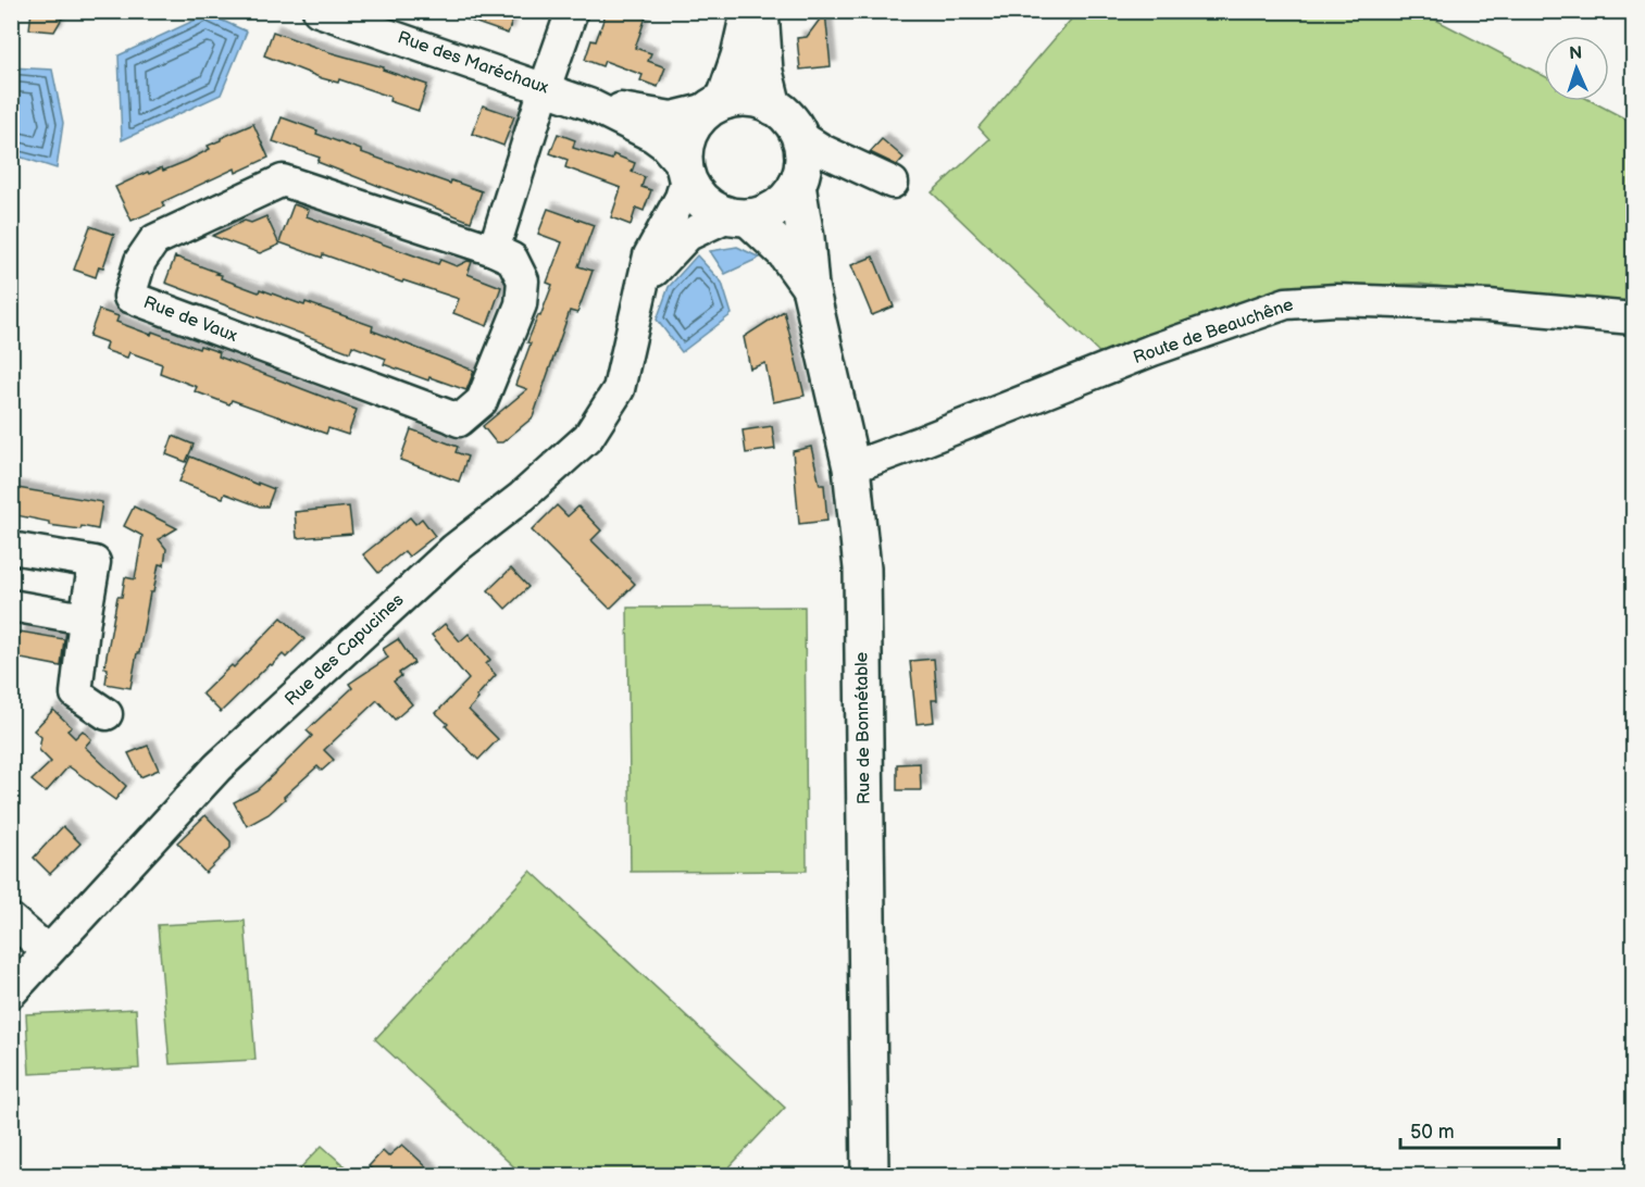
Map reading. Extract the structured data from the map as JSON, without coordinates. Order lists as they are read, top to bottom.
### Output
{
  "streets": {
    "main road": ["Rue de Bonnétable"],
    "street": [
      "Rue des Maréchaux",
      "Rue de Vaux",
      "Route de Beauchêne",
      "Rue des Capucines"
    ]
  },
  "crossings": [
    ["Rue des Maréchaux", "Rue des Capucines"],
    ["Rue des Maréchaux", "Rue de Bonnétable"],
    ["Route de Beauchêne", "Rue de Bonnétable"],
    ["Rue des Capucines", "Rue de Bonnétable"]
  ],
  "scale_bar": "50 m",
  "north": "top"
}
